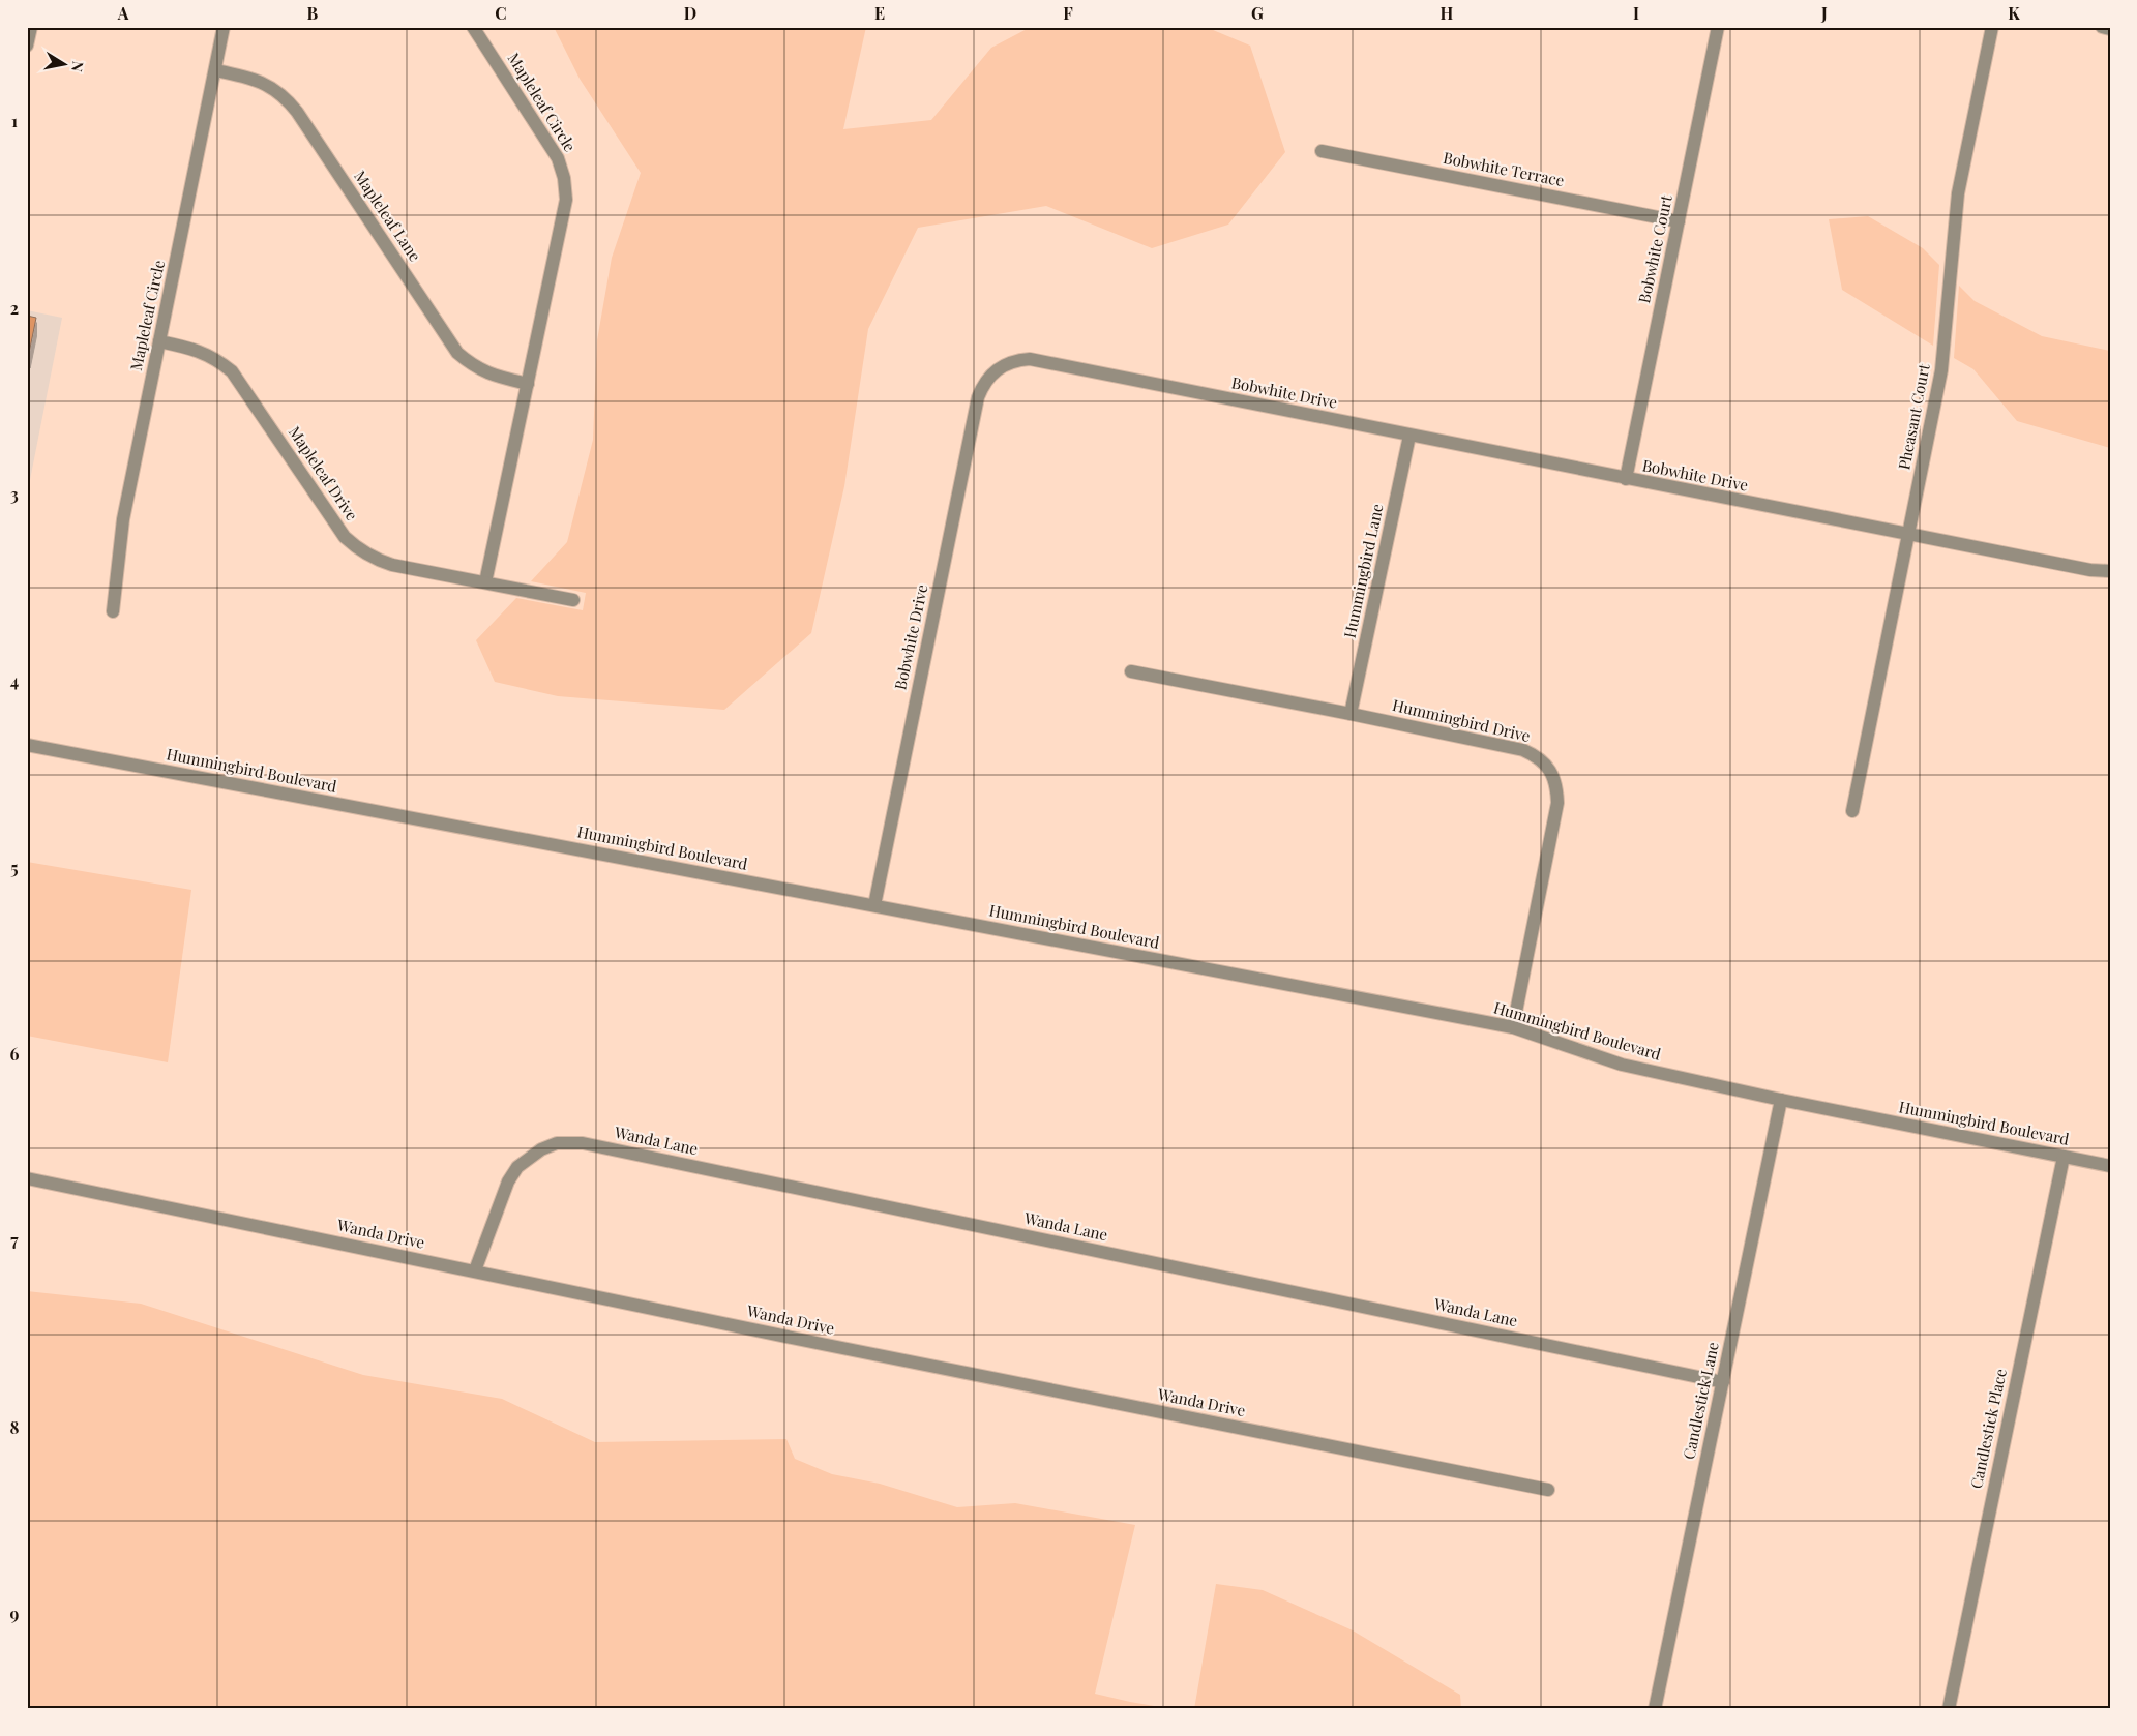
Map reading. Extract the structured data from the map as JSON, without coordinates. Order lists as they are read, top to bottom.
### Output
{
  "streets": {
    "street": [
      "Mapleleaf Circle",
      "Bobwhite Terrace",
      "Mapleleaf Lane",
      "Bobwhite Court",
      "Bobwhite Drive",
      "Pheasant Court",
      "Mapleleaf Drive",
      "Hummingbird Lane",
      "Hummingbird Drive",
      "Hummingbird Boulevard",
      "Wanda Lane",
      "Wanda Drive",
      "Candlestick Lane",
      "Candlestick Place"
    ]
  },
  "crossings": [
    ["Mapleleaf Circle", "Mapleleaf Lane"],
    ["Mapleleaf Circle", "Mapleleaf Drive"],
    ["Bobwhite Terrace", "Bobwhite Court"],
    ["Bobwhite Court", "Bobwhite Drive"],
    ["Bobwhite Drive", "Pheasant Court"],
    ["Bobwhite Drive", "Hummingbird Lane"],
    ["Bobwhite Drive", "Hummingbird Boulevard"],
    ["Hummingbird Lane", "Hummingbird Drive"],
    ["Hummingbird Drive", "Hummingbird Boulevard"],
    ["Hummingbird Boulevard", "Candlestick Lane"],
    ["Hummingbird Boulevard", "Candlestick Place"],
    ["Wanda Lane", "Wanda Drive"],
    ["Wanda Lane", "Candlestick Lane"]
  ],
  "north": "right",
  "grid": {
    "columns": [
      "A",
      "B",
      "C",
      "D",
      "E",
      "F",
      "G",
      "H",
      "I",
      "J",
      "K"
    ],
    "rows": [
      "1",
      "2",
      "3",
      "4",
      "5",
      "6",
      "7",
      "8",
      "9"
    ]
  }
}
